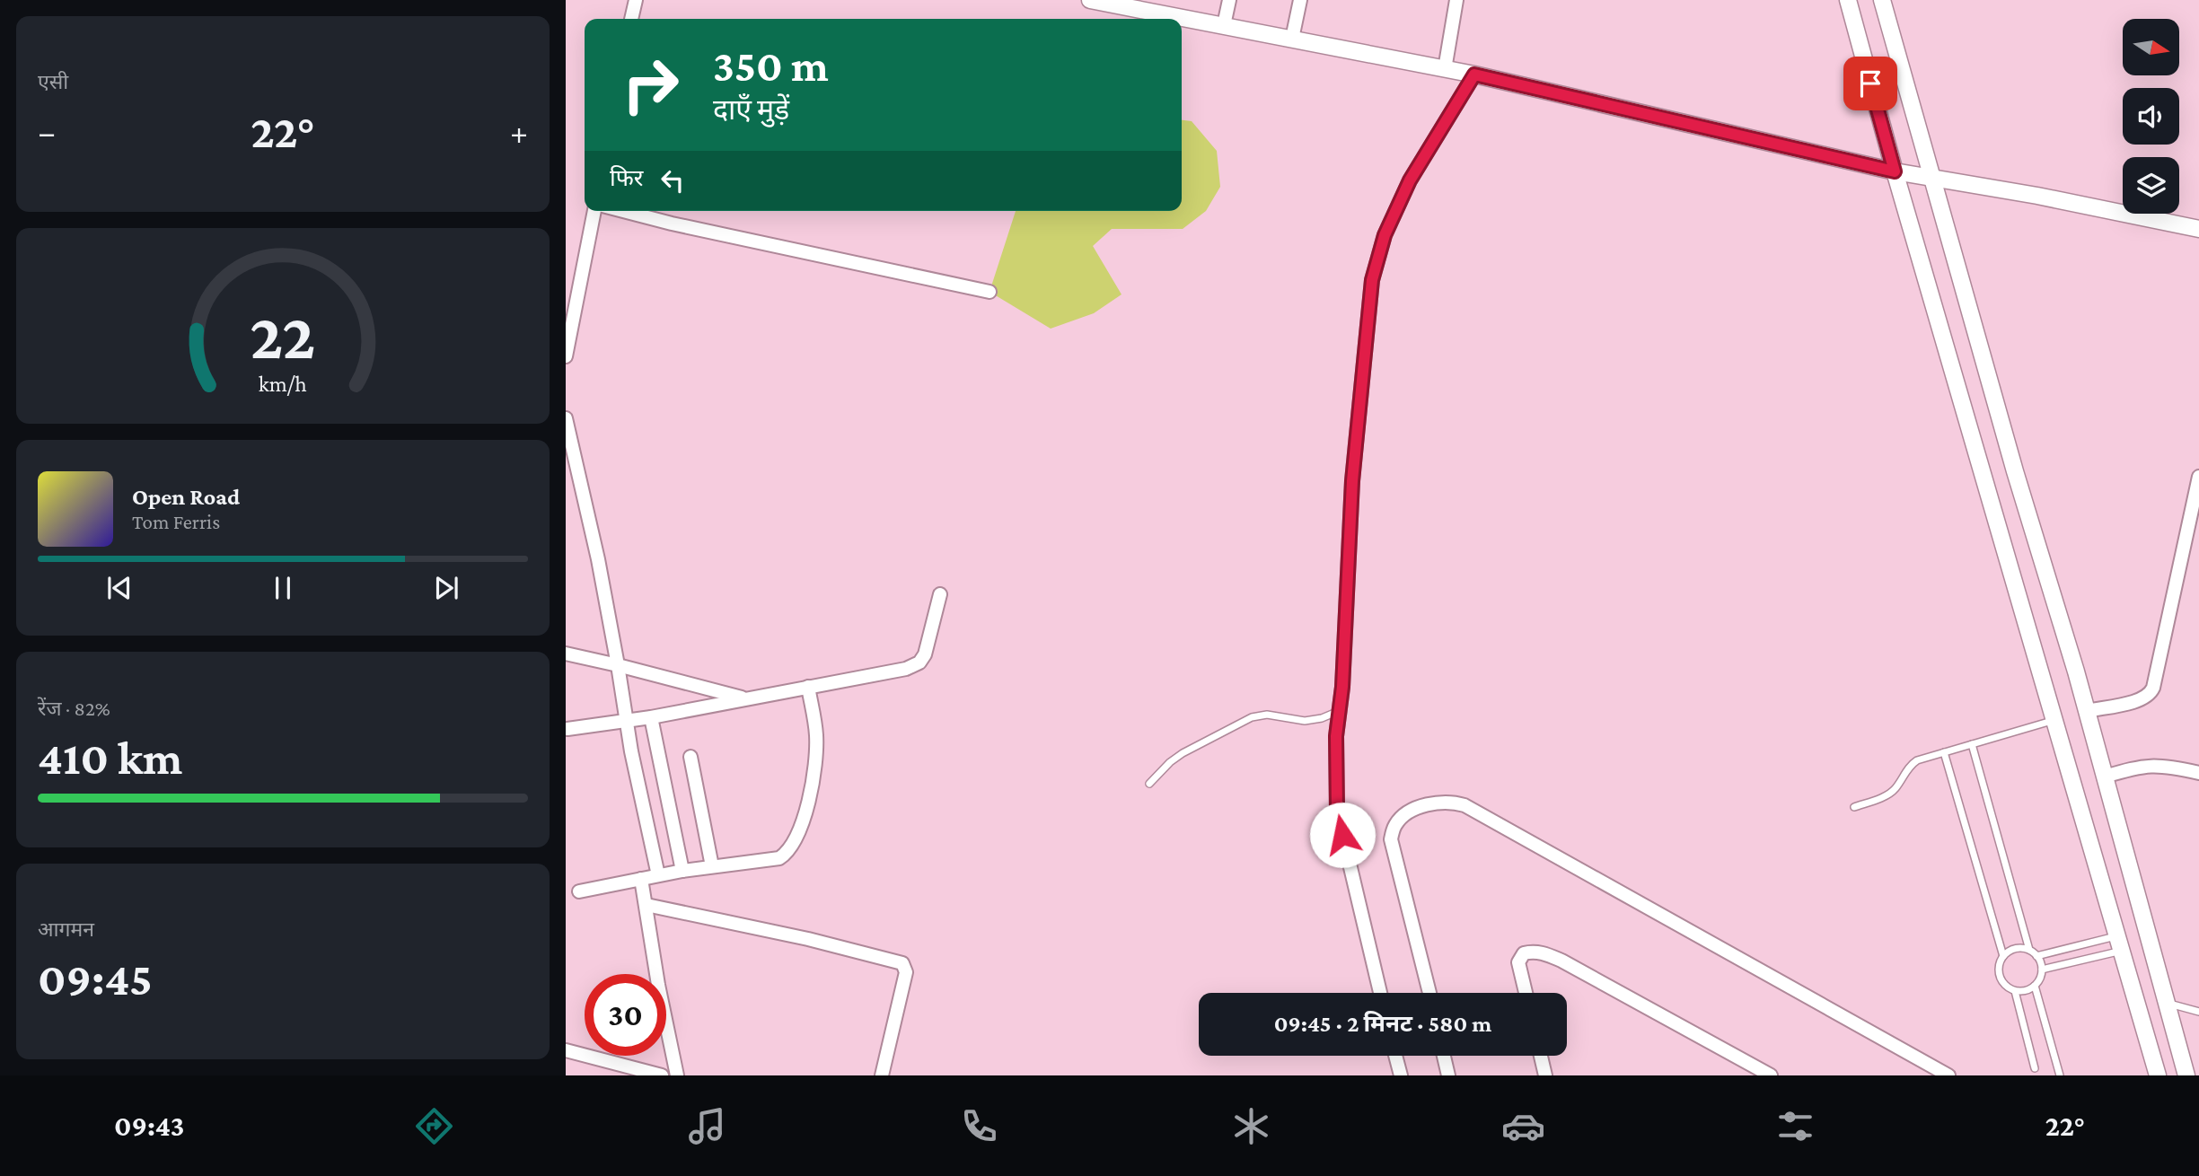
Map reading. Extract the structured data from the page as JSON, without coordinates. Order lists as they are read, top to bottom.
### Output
{
  "north": "right",
  "page": {
    "tile": [
      "एसी",
      ["रेंज · 82%", "410 km"],
      ["आगमन", "09:45"]
    ],
    "turn": ["350 m", "दाएँ मुड़ें"],
    "heat": ["−", "22°", "+"],
    "then": "फिर",
    "song": ["Open Road", "Tom Ferris"],
    "limit": "30",
    "trip": "09:45 · 2 मिनट · 580 m",
    "tabs": ["09:43", "22°"],
    "gauge": ["22", "km/h"]
  }
}
